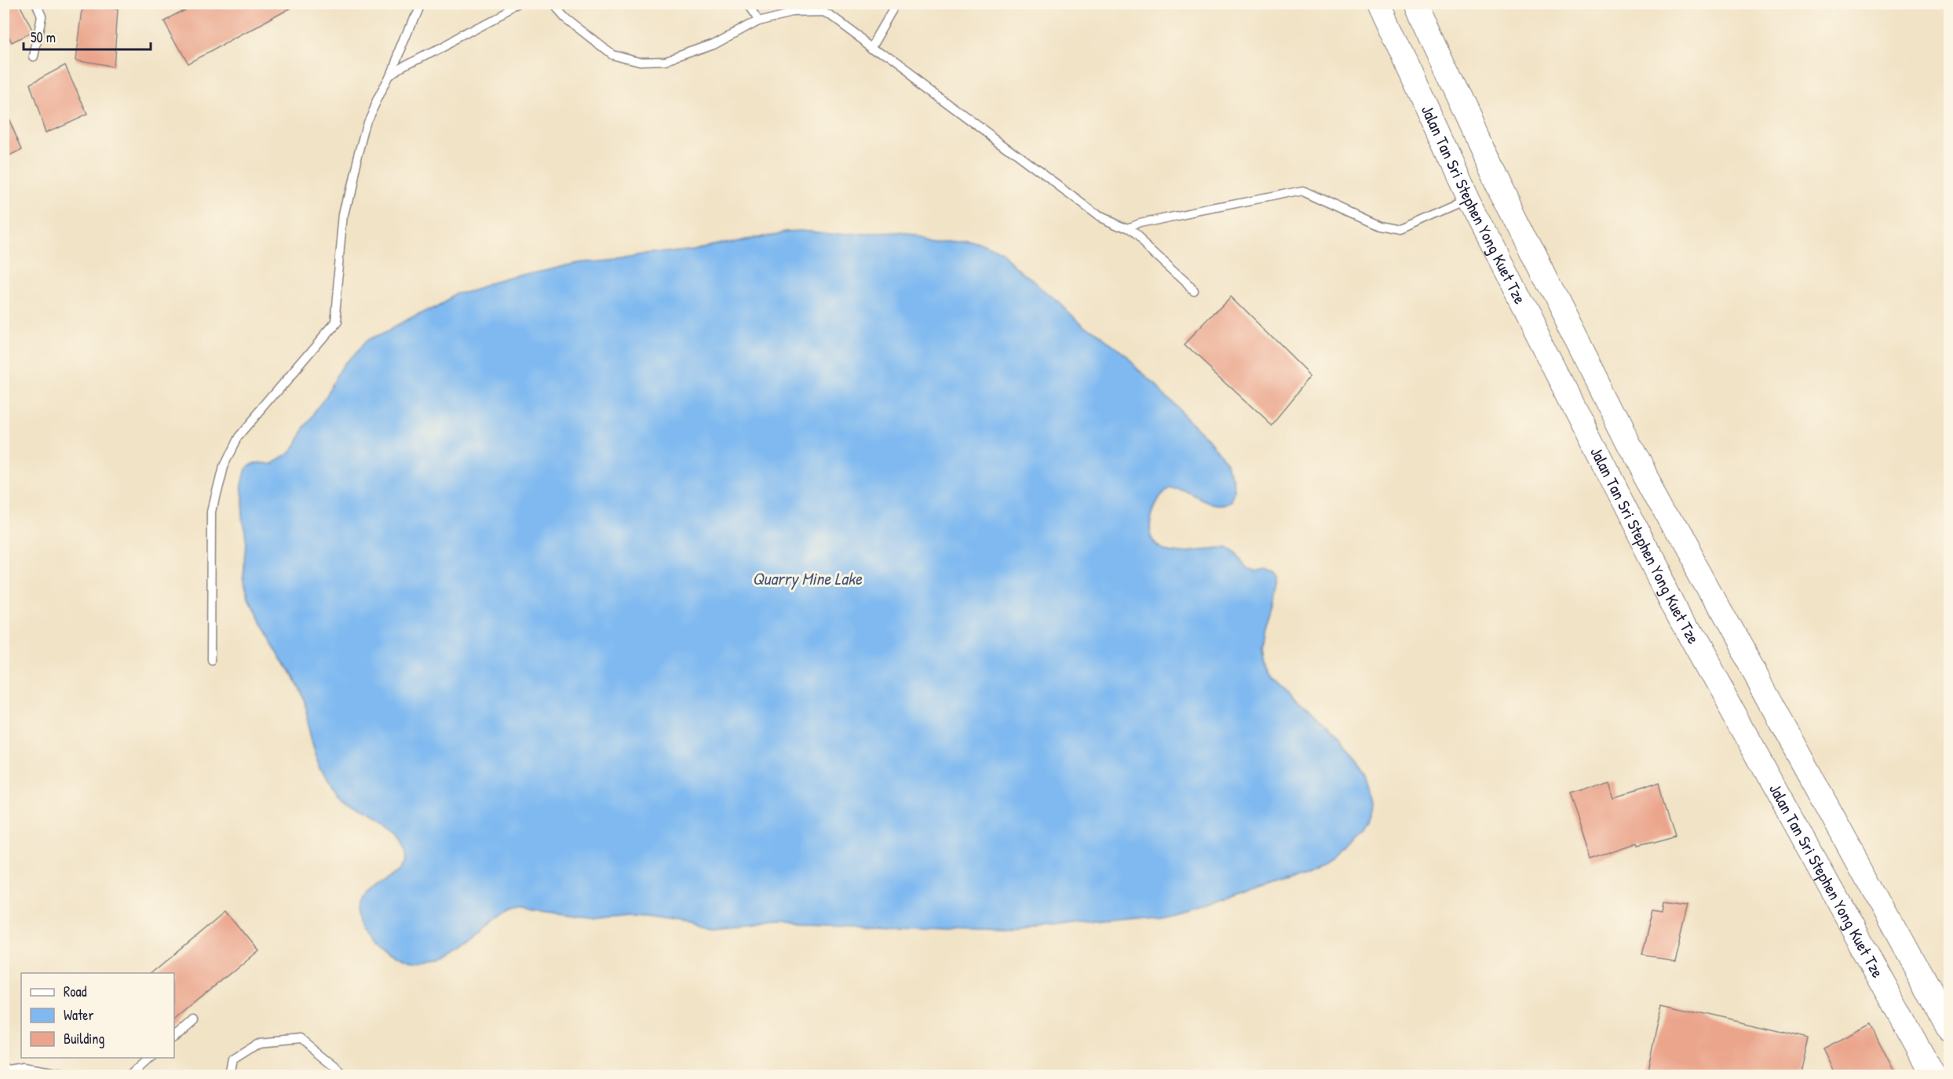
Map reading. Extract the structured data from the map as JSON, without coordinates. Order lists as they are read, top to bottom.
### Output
{
  "streets": {
    "main road": ["Jalan Tan Sri Stephen Yong Kuet Tze"]
  },
  "water": ["Quarry Mine Lake"],
  "legend": ["Road", "Water", "Building"],
  "scale_bar": "50 m"
}
